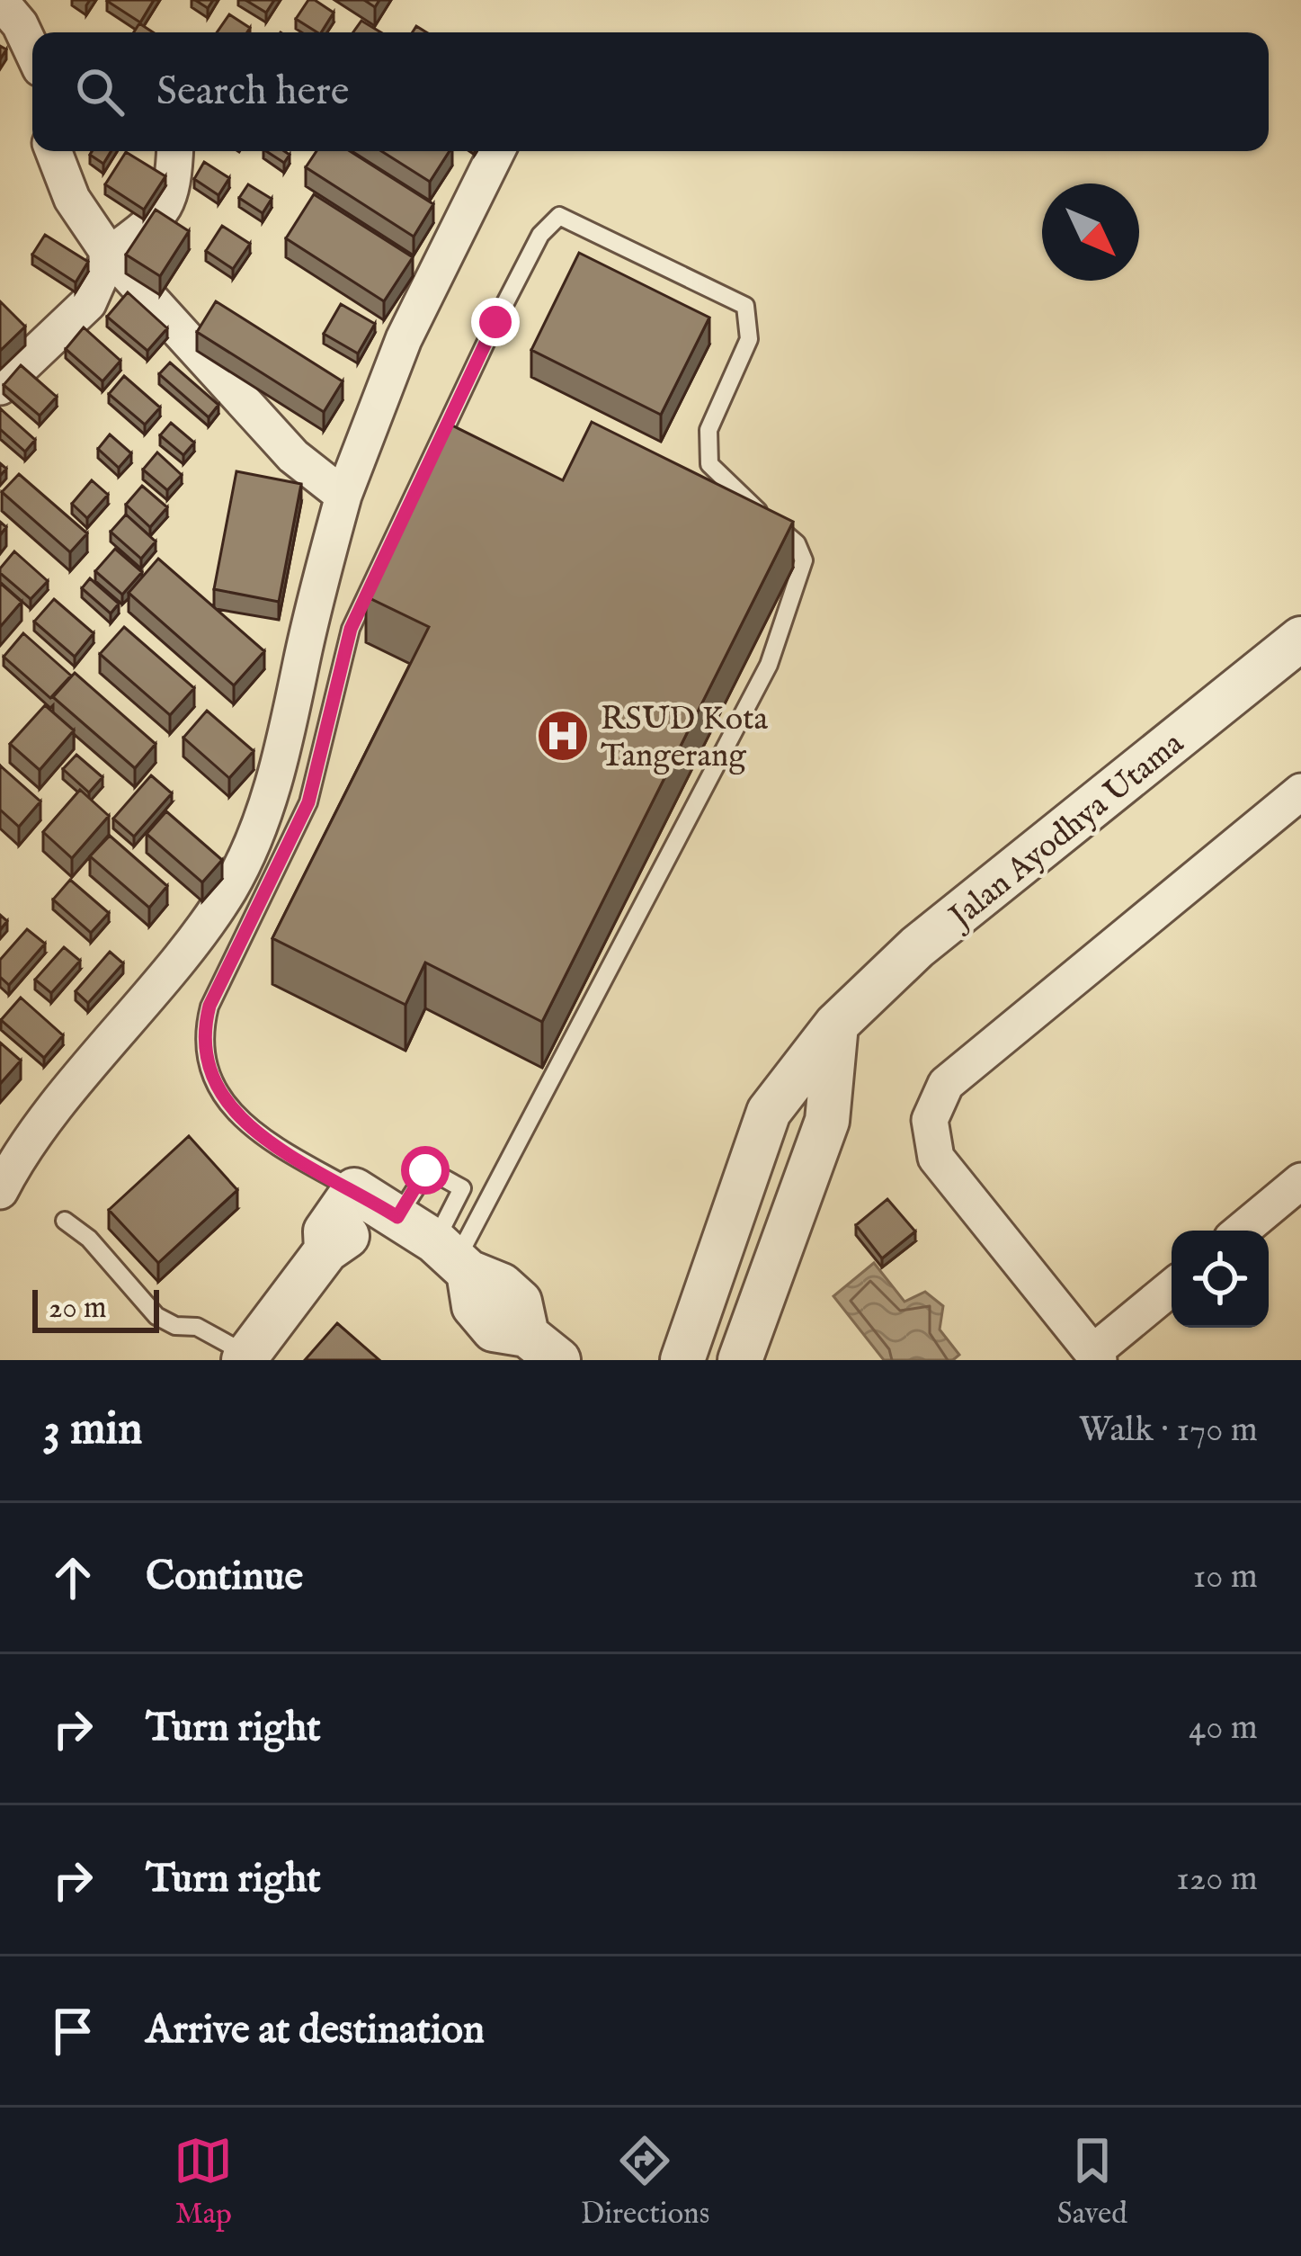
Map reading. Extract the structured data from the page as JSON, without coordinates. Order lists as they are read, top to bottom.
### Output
{
  "streets": {
    "street": ["Jalan Ayodhya Utama"]
  },
  "places": {
    "hospital": ["RSUD Kota Tangerang"]
  },
  "scale_bar": "20 m",
  "north": "bottom right",
  "page": {
    "search": "Search here",
    "scale": "20 m",
    "heading": ["3 min", "Walk · 170 m"],
    "list": [
      ["Continue", "10 m"],
      ["Turn right", "40 m"],
      ["Turn right", "120 m"],
      "Arrive at destination"
    ],
    "nav": ["Map", "Directions", "Saved"]
  }
}
